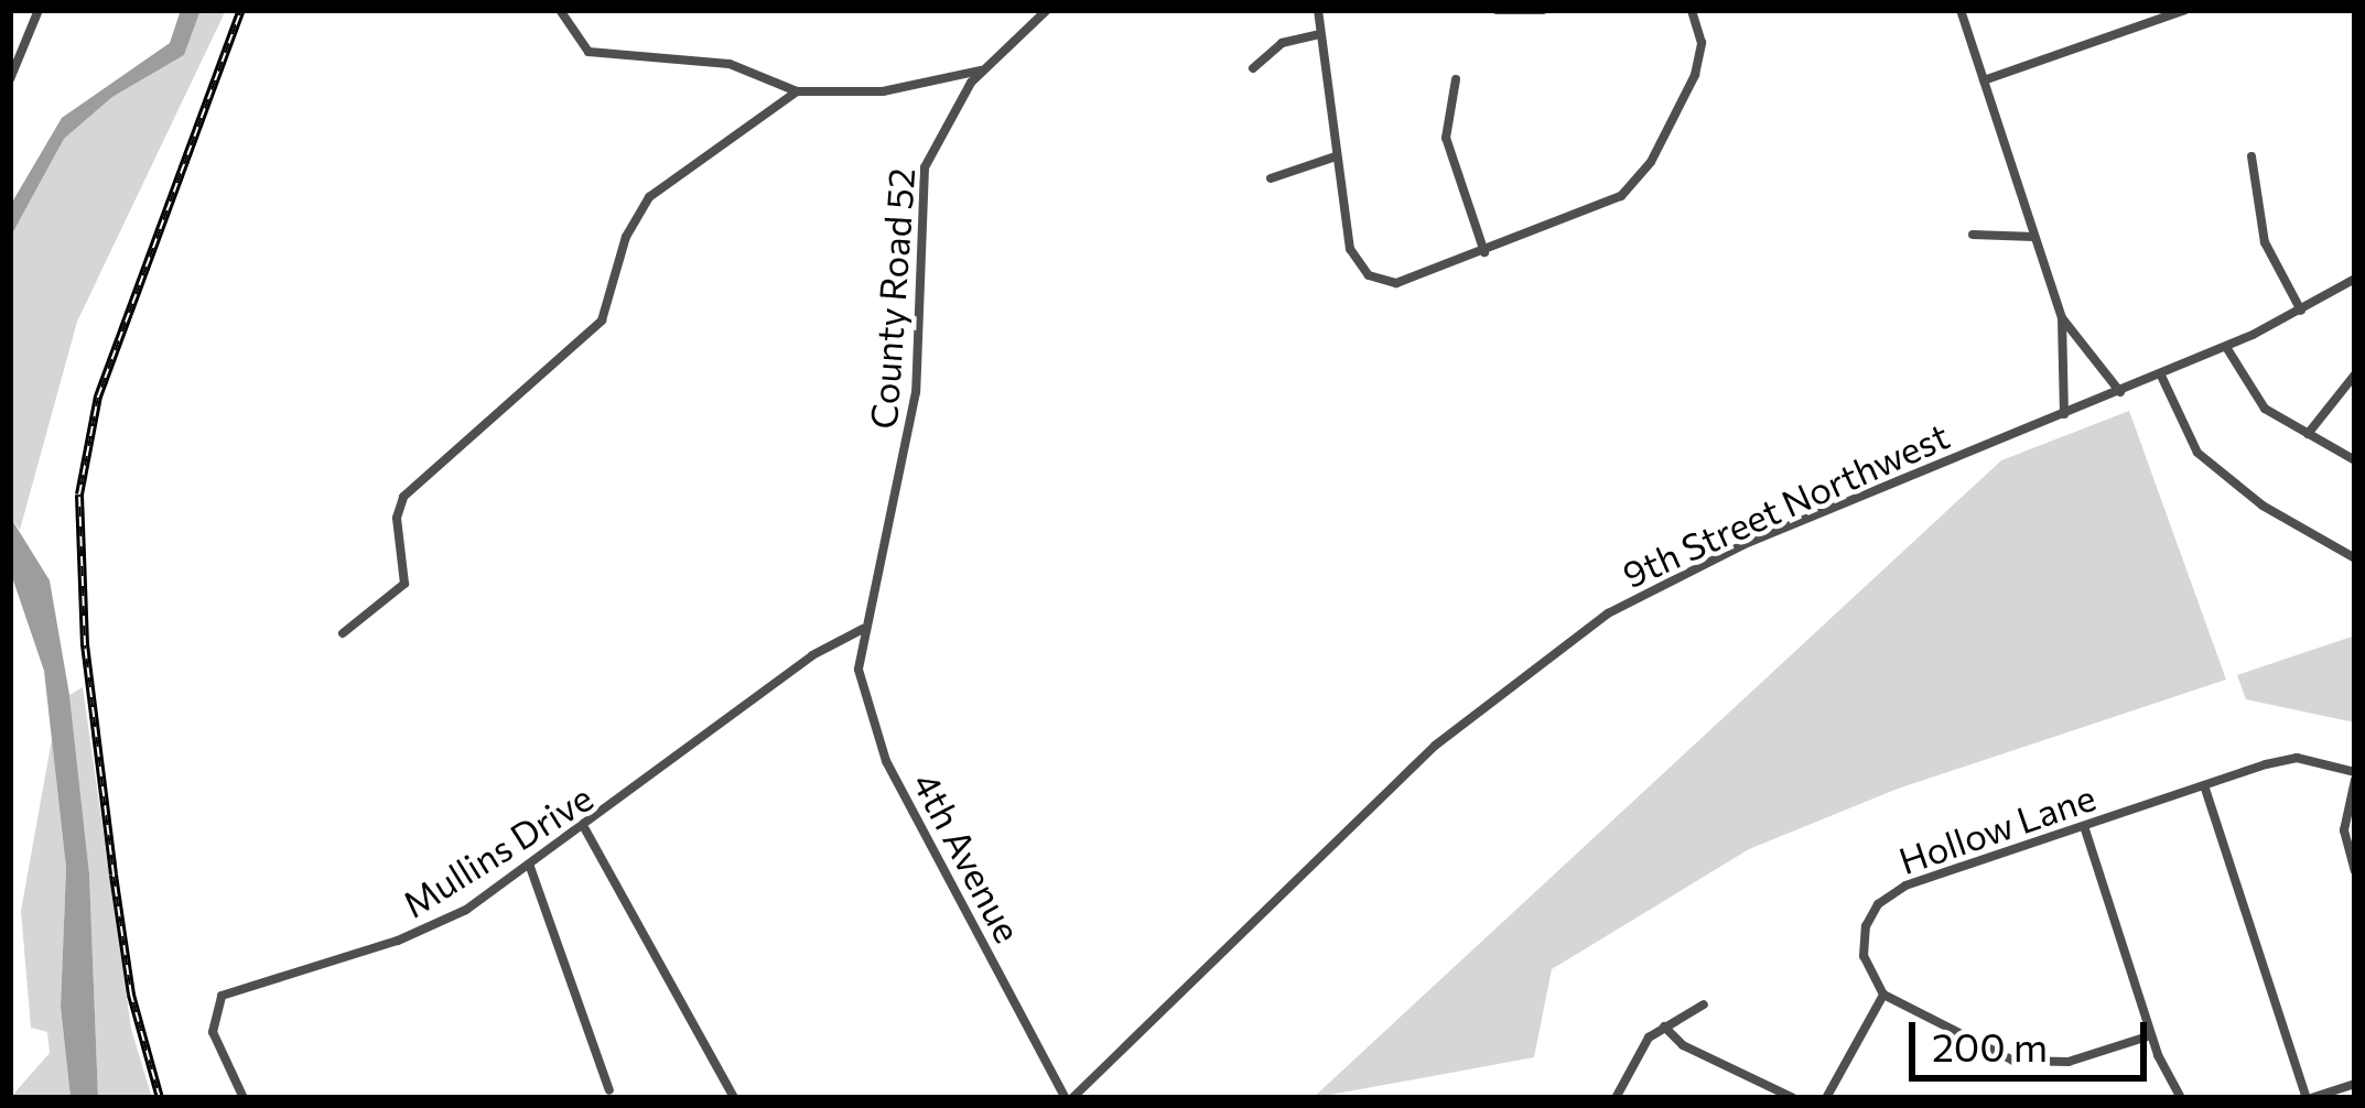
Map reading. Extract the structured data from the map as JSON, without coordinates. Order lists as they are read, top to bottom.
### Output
{
  "streets": {
    "street": [
      "County Road 52",
      "9th Street Northwest",
      "Hollow Lane",
      "Mullins Drive",
      "4th Avenue"
    ]
  },
  "crossings": [
    ["County Road 52", "Mullins Drive"],
    ["County Road 52", "4th Avenue"],
    ["9th Street Northwest", "4th Avenue"],
    ["Mullins Drive", "4th Avenue"]
  ],
  "scale_bar": "200 m"
}
